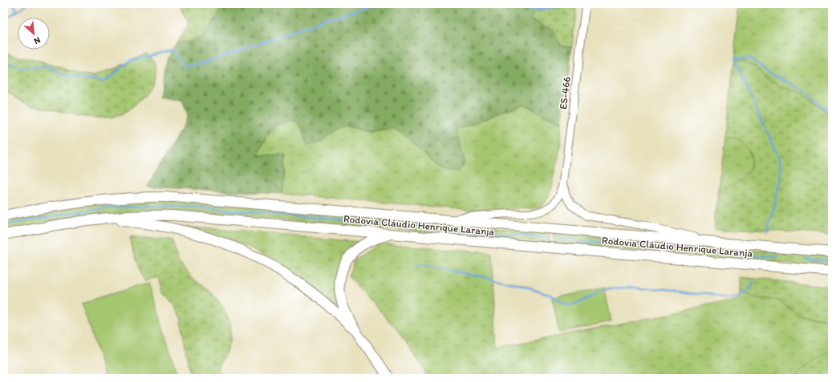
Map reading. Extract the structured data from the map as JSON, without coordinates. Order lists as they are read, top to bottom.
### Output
{
  "streets": {
    "main road": ["Rodovia Cláudio Henrique Laranja"],
    "street": ["ES-466"]
  },
  "crossings": [
    ["ES-466", "Rodovia Cláudio Henrique Laranja"]
  ],
  "north": "bottom right"
}
